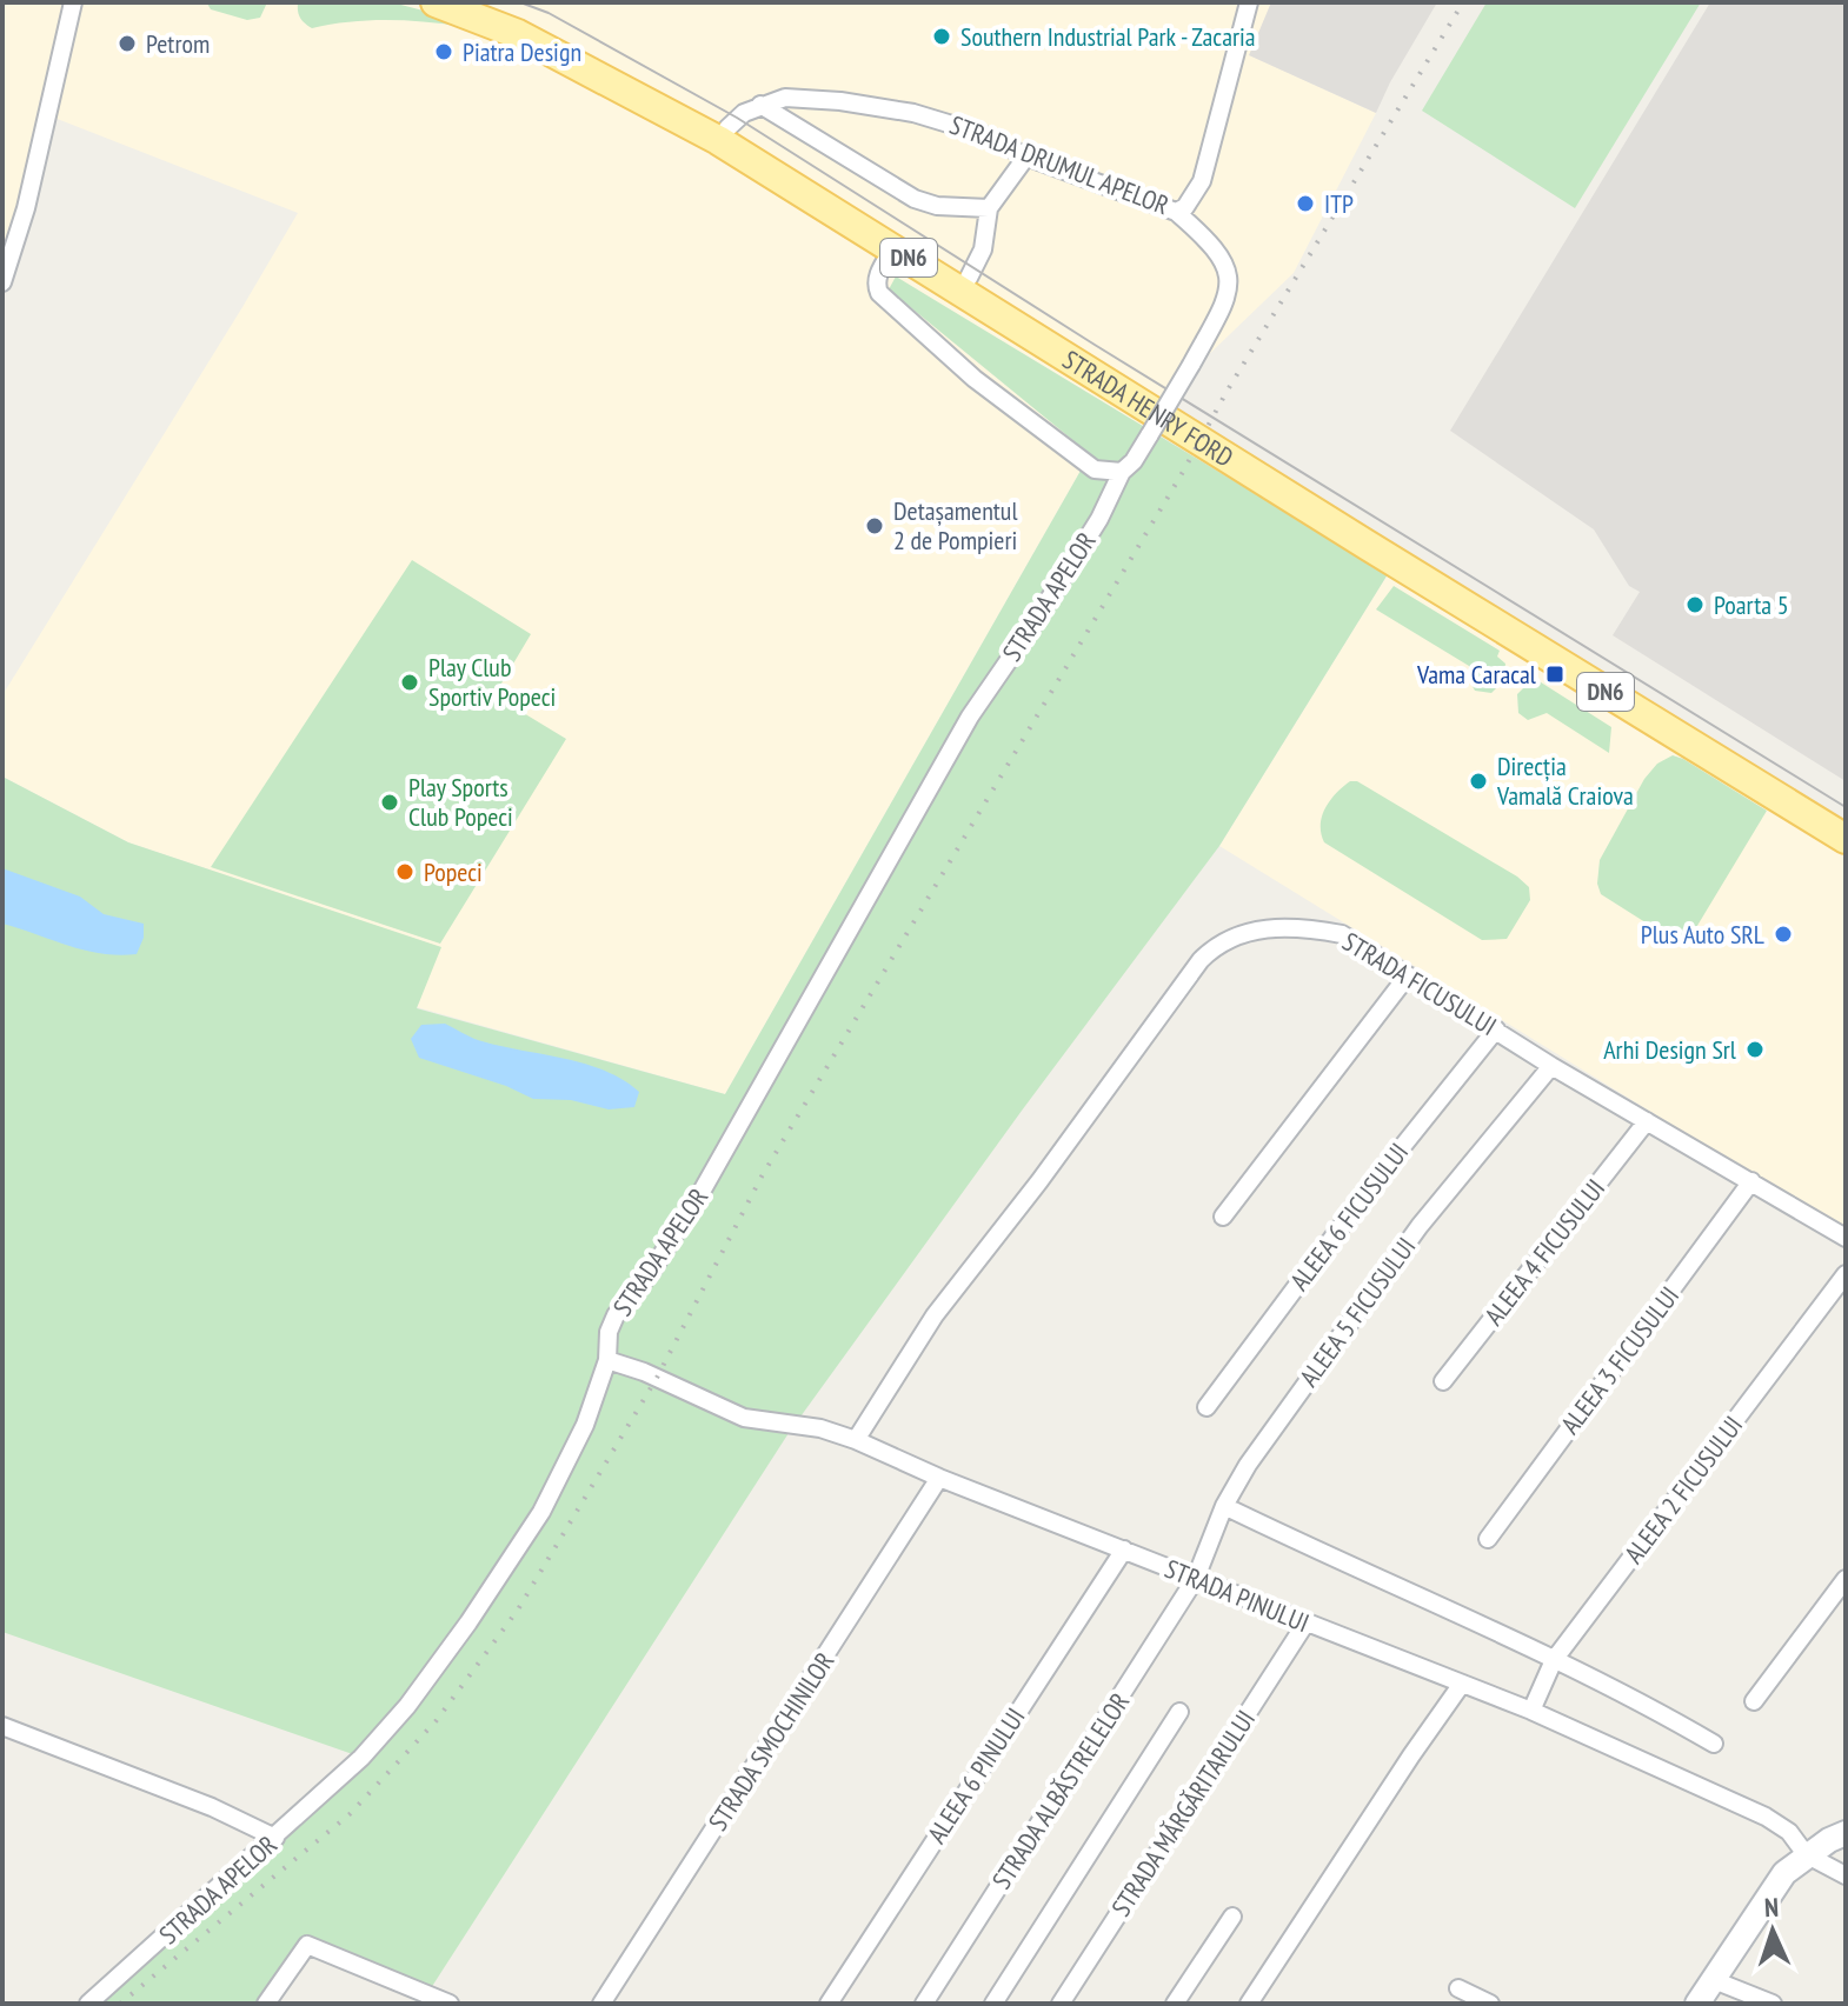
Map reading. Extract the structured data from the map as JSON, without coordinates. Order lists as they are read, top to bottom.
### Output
{
  "streets": {
    "main road": ["DN6", "STRADA HENRY FORD"],
    "street": [
      "STRADA DRUMUL APELOR",
      "STRADA APELOR",
      "STRADA FICUSULUI",
      "ALEEA 6 FICUSULUI",
      "ALEEA 4 FICUSULUI",
      "ALEEA 5 FICUSULUI",
      "ALEEA 3 FICUSULUI",
      "ALEEA 2 FICUSULUI",
      "STRADA PINULUI",
      "STRADA SMOCHINILOR",
      "ALEEA 6 PINULUI",
      "STRADA ALBĂSTRELELOR",
      "STRADA MĂRGĂRITARULUI"
    ]
  },
  "crossings": [
    ["STRADA DRUMUL APELOR", "STRADA HENRY FORD"],
    ["STRADA DRUMUL APELOR", "STRADA APELOR"],
    ["STRADA APELOR", "STRADA PINULUI"],
    ["STRADA FICUSULUI", "ALEEA 6 FICUSULUI"],
    ["STRADA FICUSULUI", "ALEEA 4 FICUSULUI"],
    ["STRADA FICUSULUI", "ALEEA 5 FICUSULUI"],
    ["STRADA FICUSULUI", "ALEEA 3 FICUSULUI"],
    ["STRADA FICUSULUI", "STRADA PINULUI"],
    ["ALEEA 5 FICUSULUI", "STRADA PINULUI"],
    ["ALEEA 5 FICUSULUI", "STRADA ALBĂSTRELELOR"],
    ["ALEEA 2 FICUSULUI", "STRADA PINULUI"],
    ["STRADA PINULUI", "STRADA SMOCHINILOR"],
    ["STRADA PINULUI", "ALEEA 6 PINULUI"],
    ["STRADA PINULUI", "STRADA ALBĂSTRELELOR"],
    ["STRADA PINULUI", "STRADA MĂRGĂRITARULUI"]
  ],
  "places": {
    "other": [
      "Southern Industrial Park - Zacaria",
      "Petrom",
      "Piatra Design",
      "ITP",
      "Detașamentul 2 de Pompieri",
      "Poarta 5",
      "Play Club Sportiv Popeci",
      "Direcția Vamală Craiova",
      "Play Sports Club Popeci",
      "Popeci",
      "Plus Auto SRL",
      "Arhi Design Srl"
    ],
    "transit": ["Vama Caracal"]
  },
  "north": "top"
}
